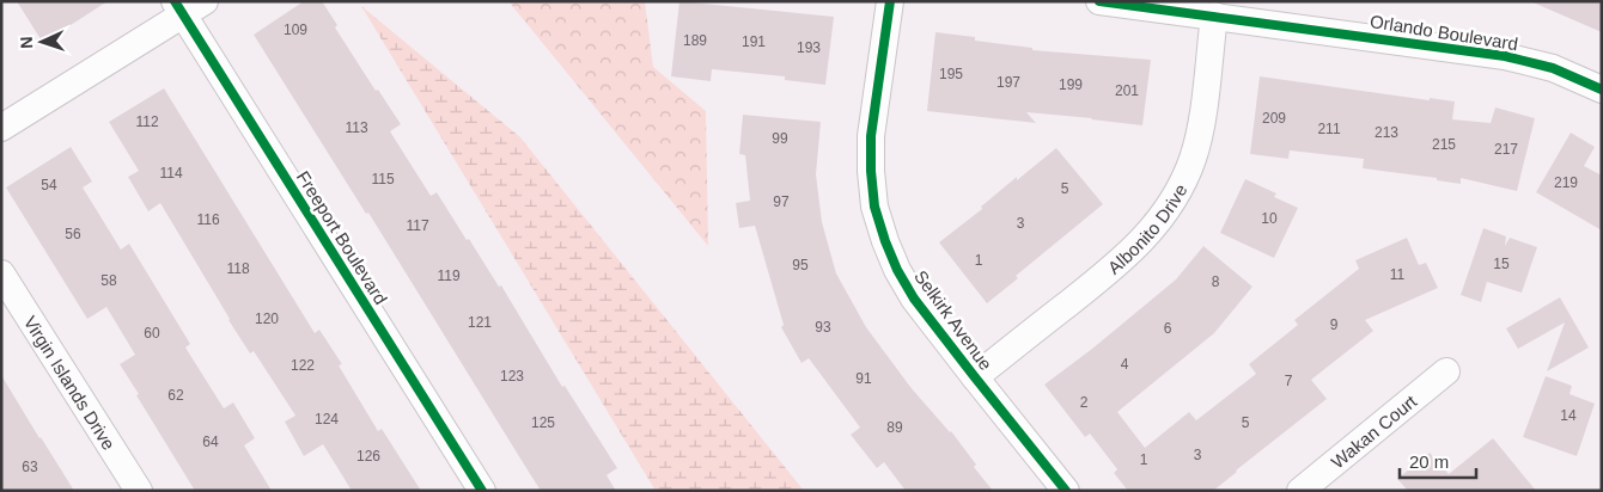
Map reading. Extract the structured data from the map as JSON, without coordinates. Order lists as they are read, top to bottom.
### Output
{
  "streets": {
    "street": [
      "Orlando Boulevard",
      "Albonito Drive",
      "Freeport Boulevard",
      "Selkirk Avenue",
      "Virgin Islands Drive",
      "Wakan Court"
    ]
  },
  "crossings": [
    ["Orlando Boulevard", "Albonito Drive"],
    ["Albonito Drive", "Selkirk Avenue"]
  ],
  "house_numbers": [
    "109",
    "189",
    "191",
    "193",
    "195",
    "197",
    "199",
    "201",
    "209",
    "112",
    "113",
    "211",
    "213",
    "99",
    "215",
    "217",
    "114",
    "115",
    "219",
    "54",
    "5",
    "97",
    "10",
    "116",
    "3",
    "117",
    "56",
    "1",
    "15",
    "95",
    "118",
    "11",
    "119",
    "58",
    "8",
    "120",
    "121",
    "9",
    "93",
    "6",
    "60",
    "4",
    "122",
    "123",
    "91",
    "7",
    "62",
    "2",
    "14",
    "124",
    "125",
    "5",
    "89",
    "64",
    "3",
    "126",
    "1",
    "63"
  ],
  "scale_bar": "20 m",
  "north": "left"
}
